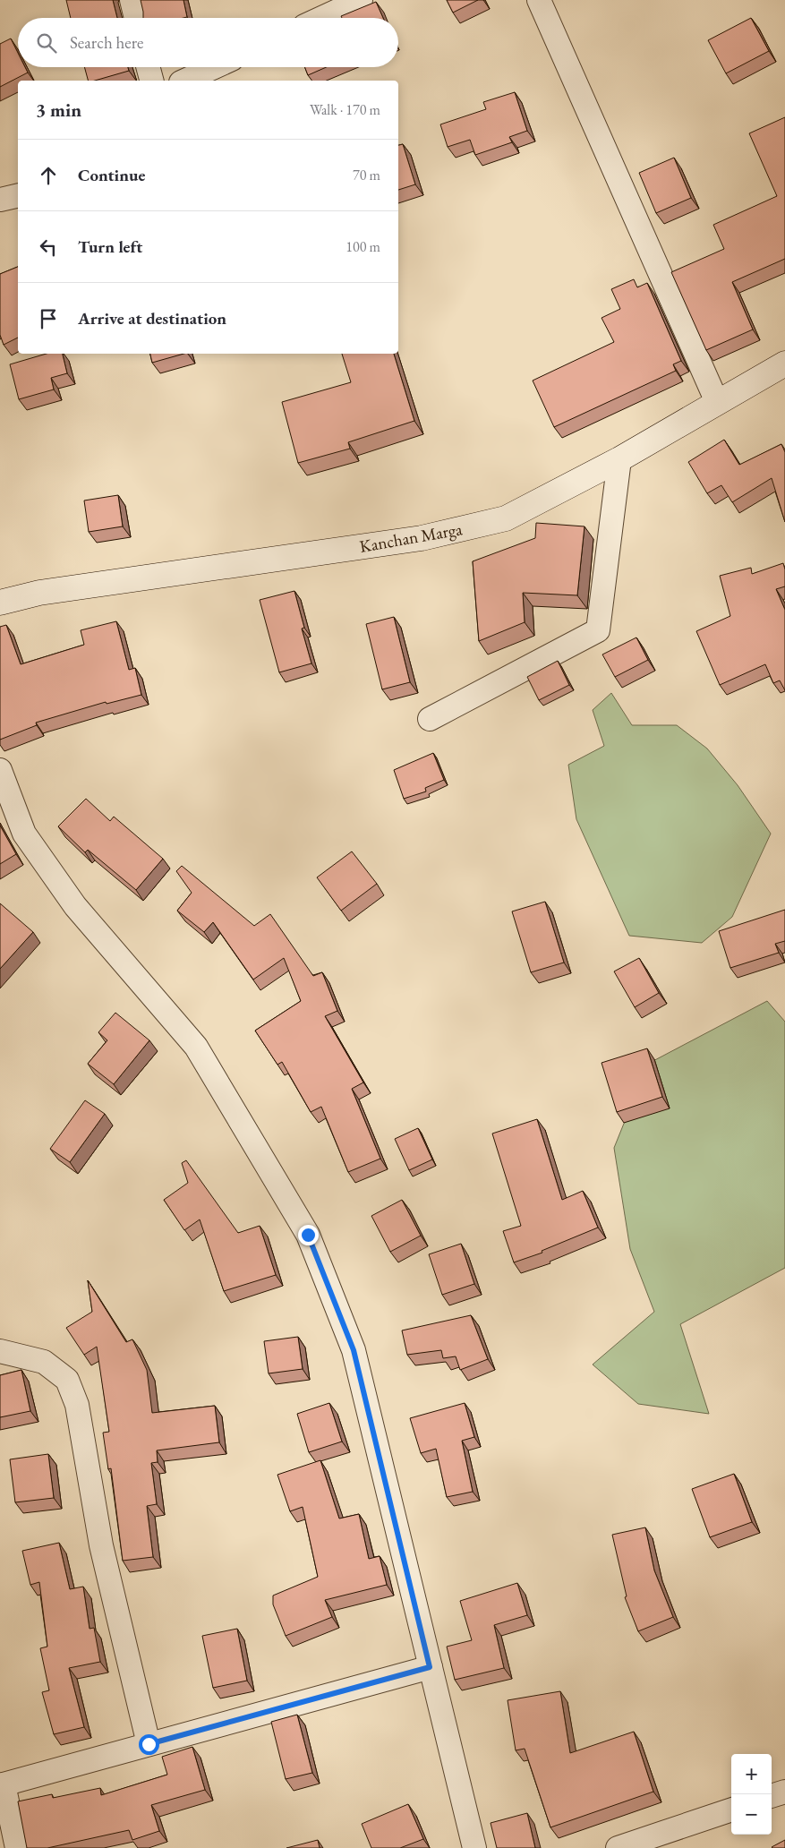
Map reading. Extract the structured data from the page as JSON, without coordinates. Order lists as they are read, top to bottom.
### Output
{
  "streets": {
    "main road": ["Kanchan Marga"]
  },
  "page": {
    "search": "Search here",
    "heading": ["3 min", "Walk · 170 m"],
    "list": [
      ["Continue", "70 m"],
      ["Turn left", "100 m"],
      "Arrive at destination"
    ],
    "map_buttons": ["+", "−"]
  }
}
